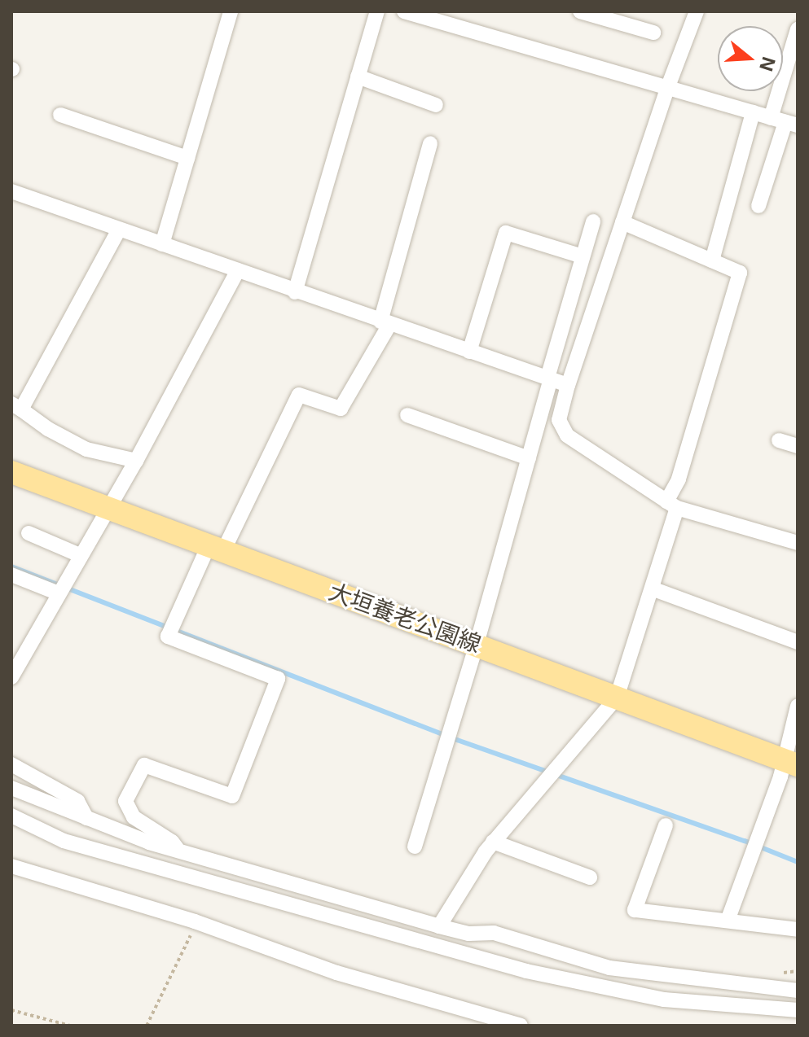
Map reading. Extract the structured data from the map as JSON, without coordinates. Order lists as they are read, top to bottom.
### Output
{
  "streets": {
    "main road": ["大垣養老公園線"]
  },
  "north": "right"
}
